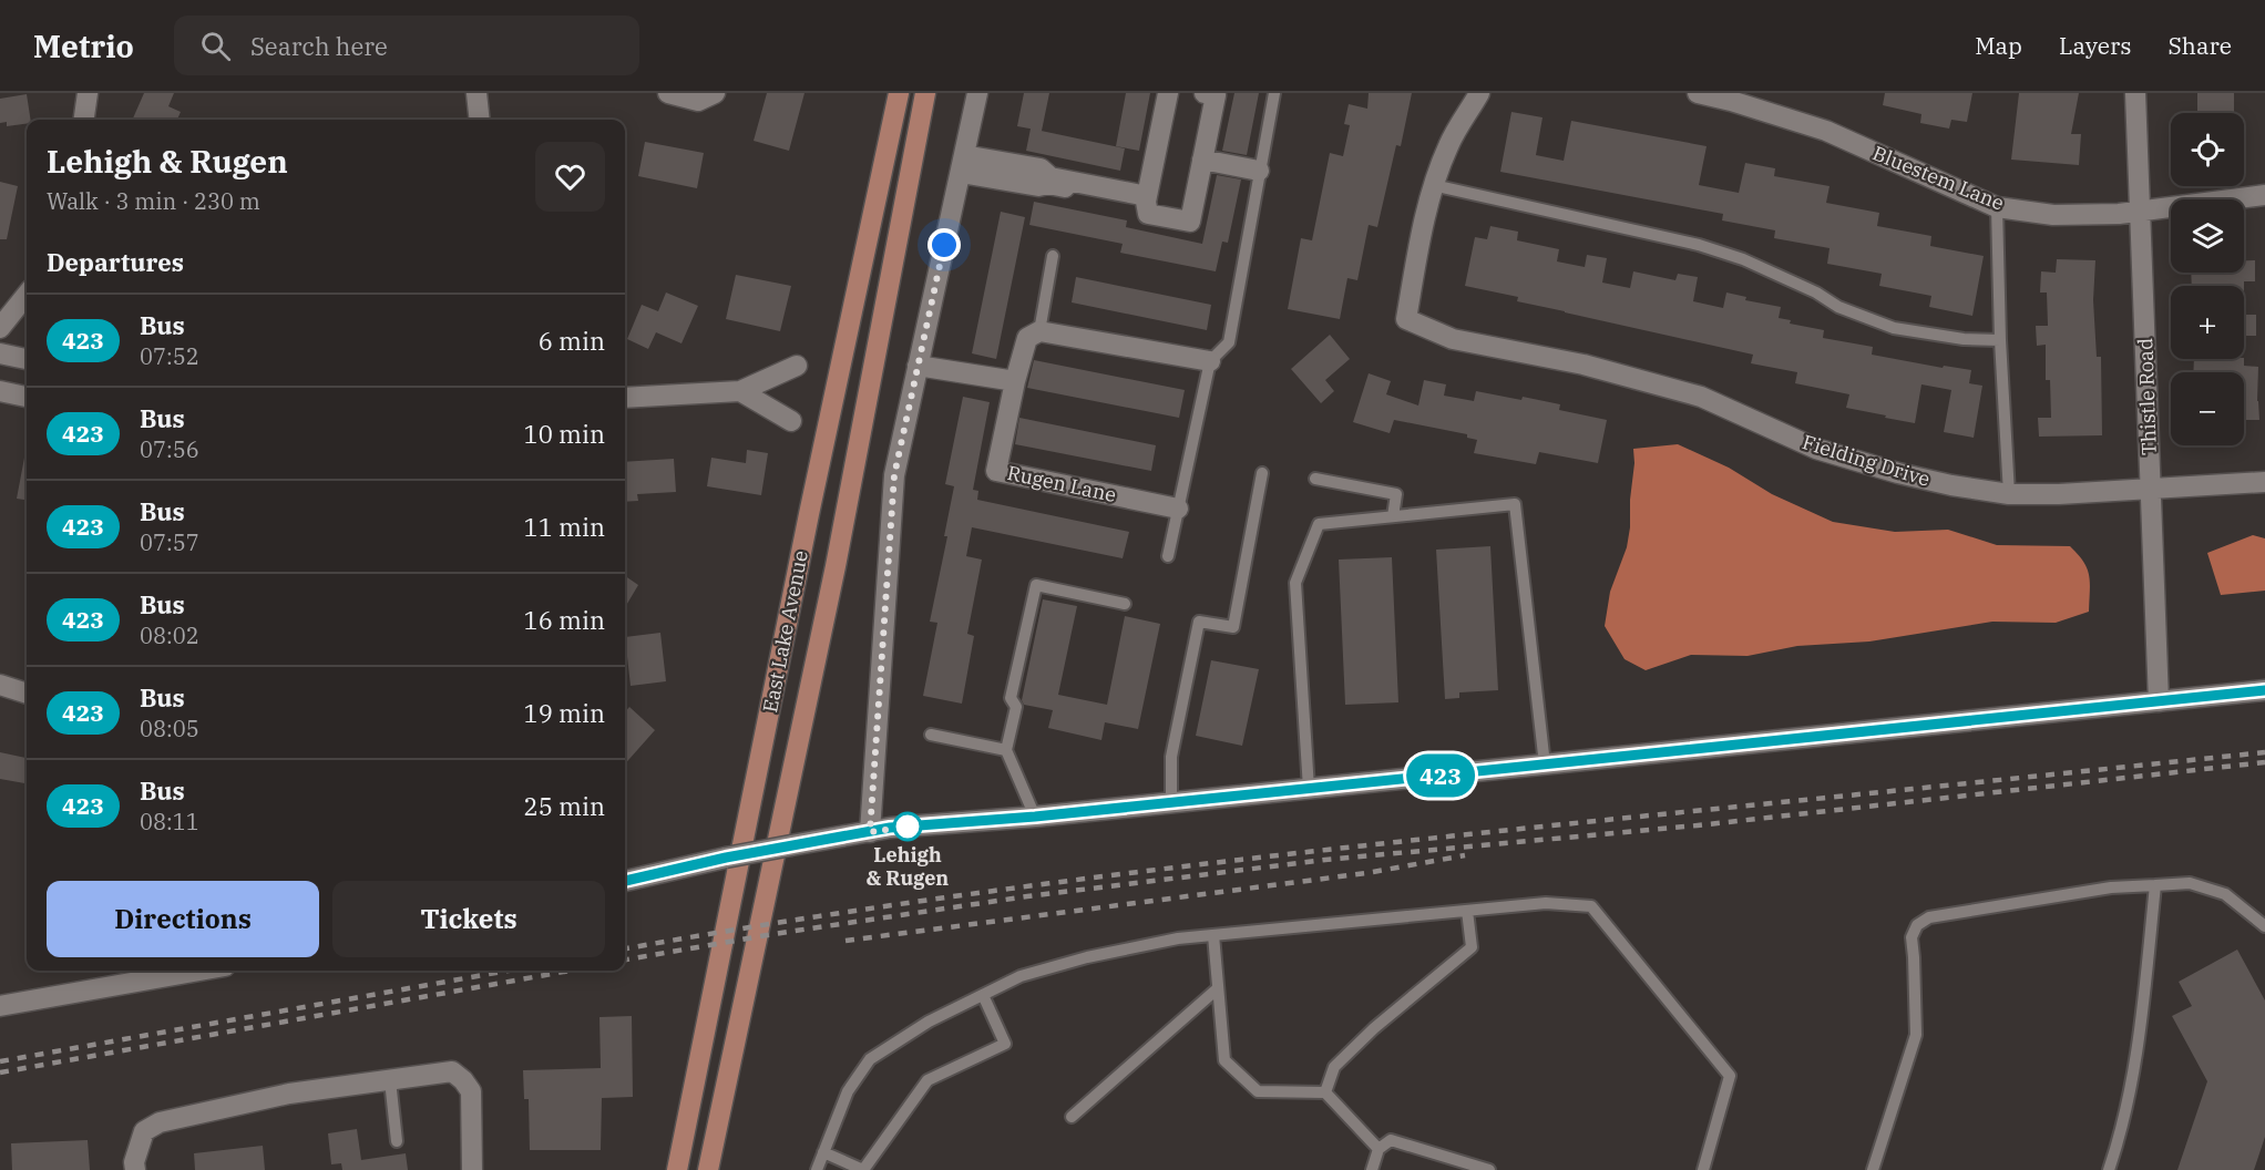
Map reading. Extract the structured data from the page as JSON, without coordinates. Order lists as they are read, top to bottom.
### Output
{
  "streets": {
    "main road": ["East Lake Avenue"],
    "street": [
      "Bluestem Lane",
      "Thistle Road",
      "Fielding Drive",
      "Rugen Lane"
    ]
  },
  "crossings": [
    ["Bluestem Lane", "Thistle Road"],
    ["Thistle Road", "Fielding Drive"]
  ],
  "places": ["Lehigh & Rugen"],
  "lines": ["bus line 423"],
  "page": {
    "header": "Metrio",
    "search": "Search here",
    "nav": ["Map", "Layers", "Share"],
    "on_map": "423",
    "map_buttons": ["+", "−"],
    "heading": [
      ["Lehigh & Rugen", "Walk · 3 min · 230 m"],
      "Departures"
    ],
    "list": [
      {
        "mark": "423",
        "name": "Bus",
        "note": "07:52",
        "value": "6 min"
      },
      {
        "mark": "423",
        "name": "Bus",
        "note": "07:56",
        "value": "10 min"
      },
      {
        "mark": "423",
        "name": "Bus",
        "note": "07:57",
        "value": "11 min"
      },
      {
        "mark": "423",
        "name": "Bus",
        "note": "08:02",
        "value": "16 min"
      },
      {
        "mark": "423",
        "name": "Bus",
        "note": "08:05",
        "value": "19 min"
      },
      {
        "mark": "423",
        "name": "Bus",
        "note": "08:11",
        "value": "25 min"
      }
    ],
    "buttons": ["Directions", "Tickets"]
  }
}
